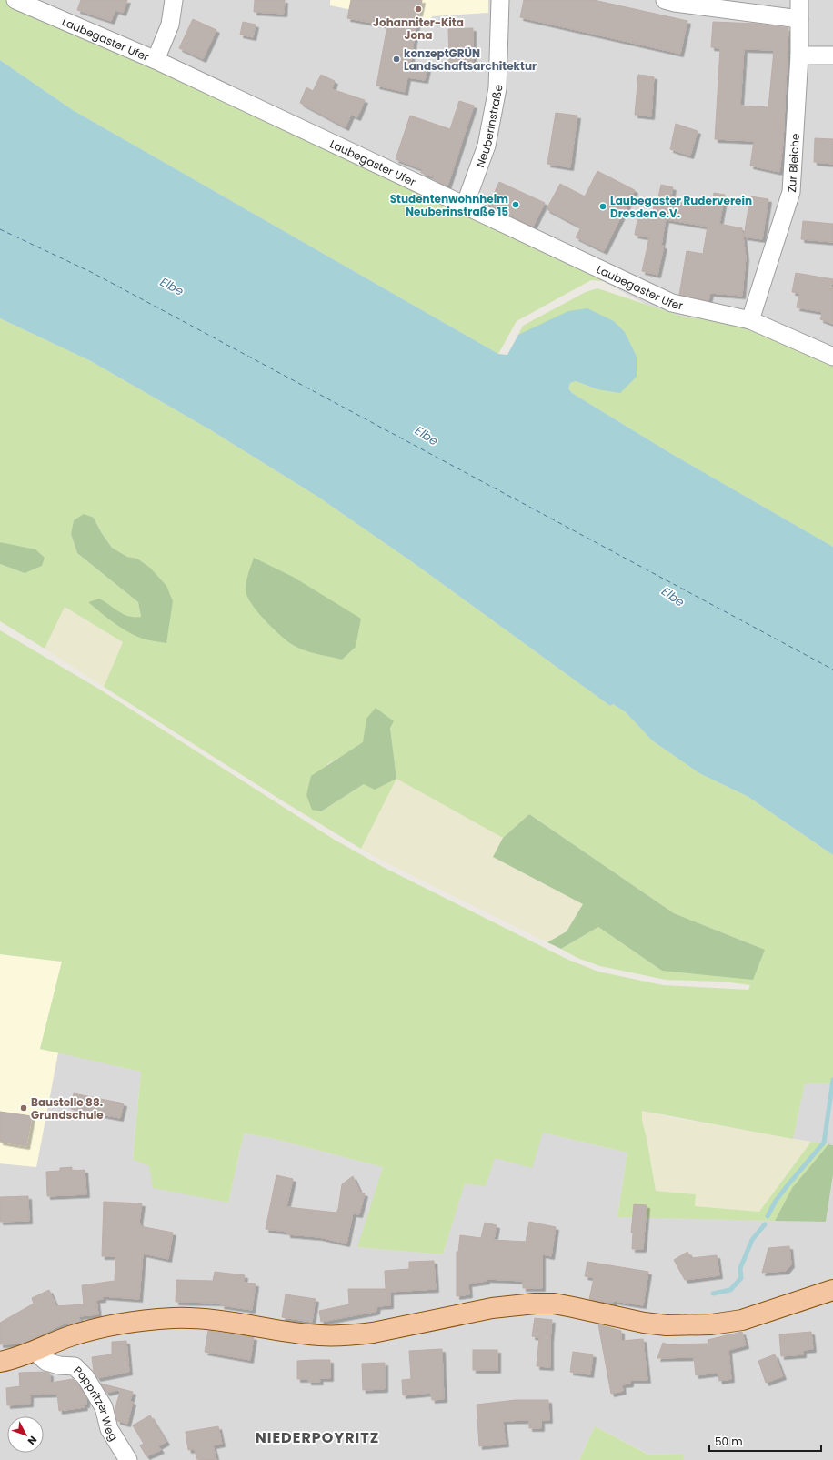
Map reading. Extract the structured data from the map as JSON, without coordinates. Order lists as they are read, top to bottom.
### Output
{
  "streets": {
    "street": [
      "Laubegaster Ufer",
      "Neuberinstraße",
      "Zur Bleiche",
      "Pappritzer Weg"
    ]
  },
  "crossings": [
    ["Laubegaster Ufer", "Neuberinstraße"],
    ["Laubegaster Ufer", "Zur Bleiche"]
  ],
  "districts": ["NIEDERPOYRITZ"],
  "water": ["Elbe"],
  "places": [
    "Johanniter-Kita Jona",
    "konzeptGRÜN Landschaftsarchitektur",
    "Studentenwohnheim Neuberinstraße 15",
    "Laubegaster Ruderverein Dresden e.V.",
    "Baustelle 88. Grundschule"
  ],
  "scale_bar": "50 m",
  "north": "bottom right"
}
